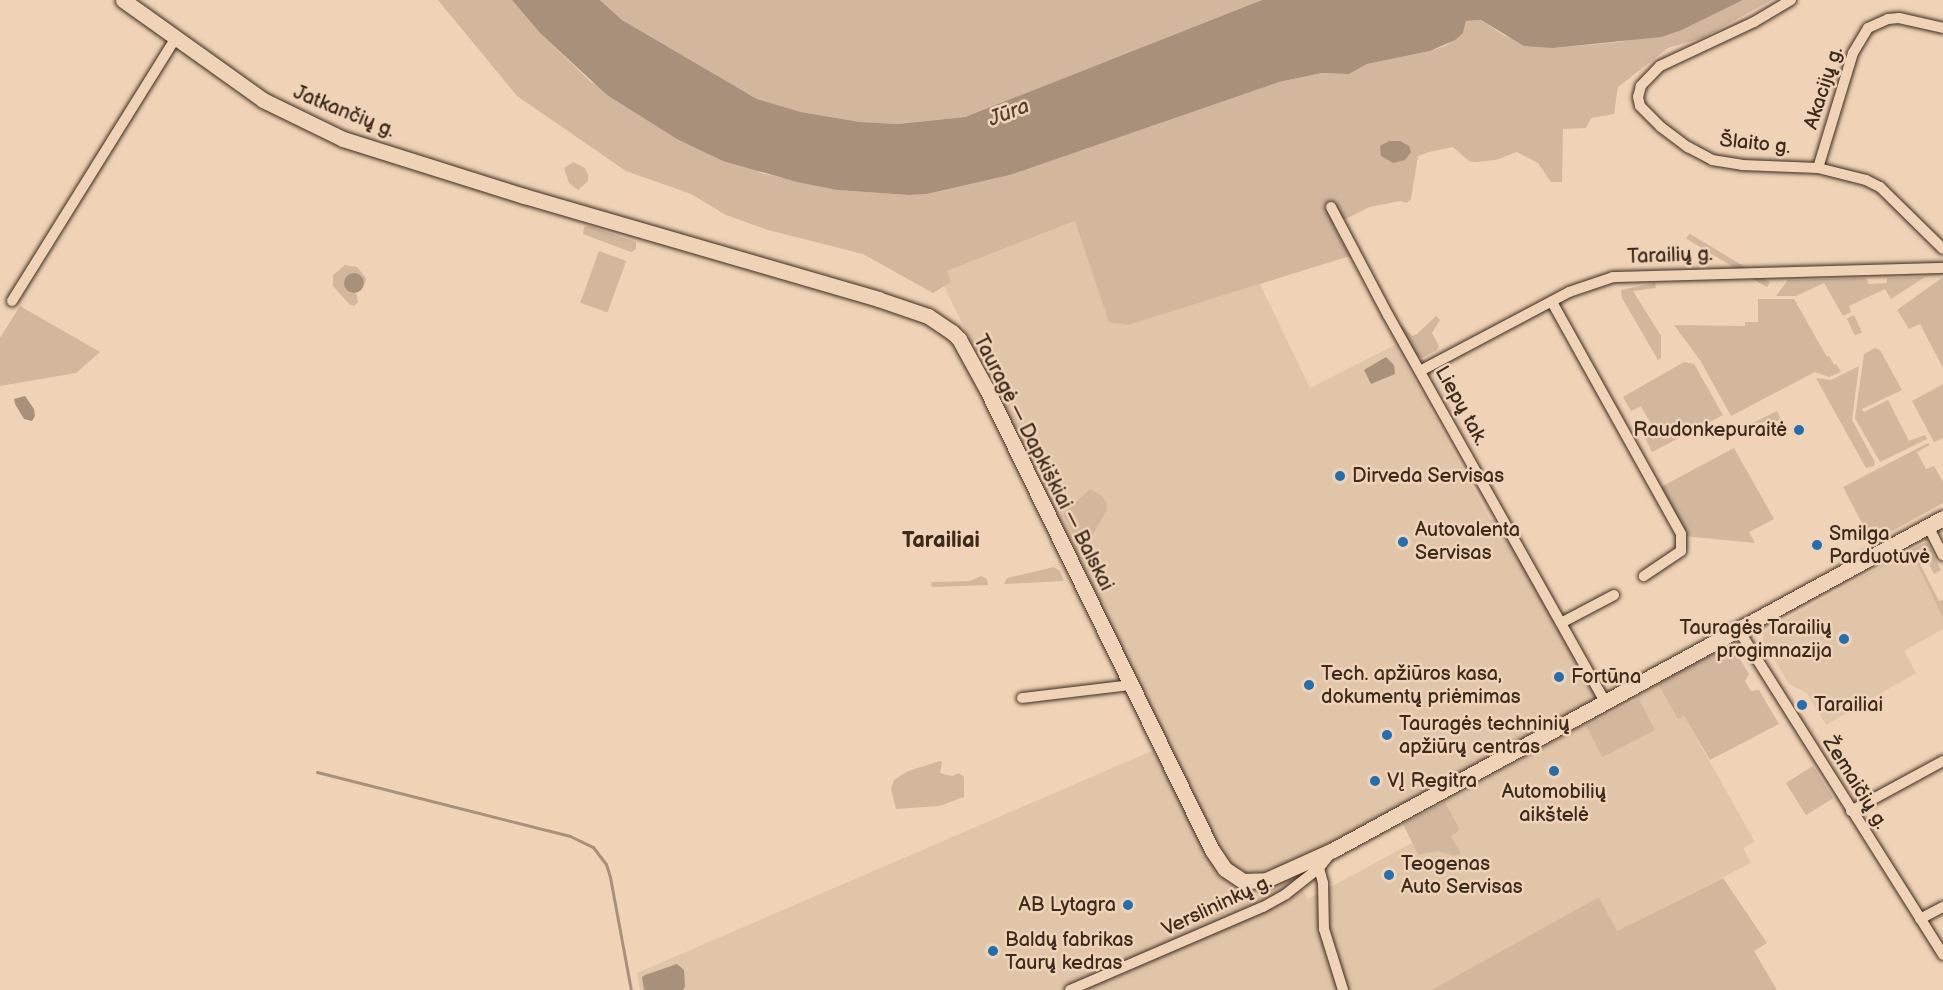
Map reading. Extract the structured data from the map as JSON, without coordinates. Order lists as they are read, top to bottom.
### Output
{
  "streets": {
    "main road": ["Jatkančių g.", "Tauragė — Dapkiškiai — Balskai"],
    "street": [
      "Akacijų g.",
      "Šlaito g.",
      "Tarailių g.",
      "Liepų tak.",
      "Žemaičių g.",
      "Verslininkų g."
    ]
  },
  "crossings": [
    ["Akacijų g.", "Šlaito g."],
    ["Jatkančių g.", "Tauragė — Dapkiškiai — Balskai"],
    ["Tarailių g.", "Liepų tak."],
    ["Tauragė — Dapkiškiai — Balskai", "Verslininkų g."]
  ],
  "districts": ["Tarailiai"],
  "water": ["Jūra"],
  "places": [
    "Raudonkepuraitė",
    "Dirveda Servisas",
    "Autovalenta Servisas",
    "Smilga Parduotuvė",
    "Tauragės Tarailių progimnazija",
    "Fortūna",
    "Tech. apžiūros kasa, dokumentų priėmimas",
    "Tarailiai",
    "Tauragės techninių apžiūrų centras",
    "Automobilių aikštelė",
    "VĮ Regitra",
    "Teogenas Auto Servisas",
    "AB Lytagra",
    "Baldų fabrikas Taurų kedras"
  ]
}
